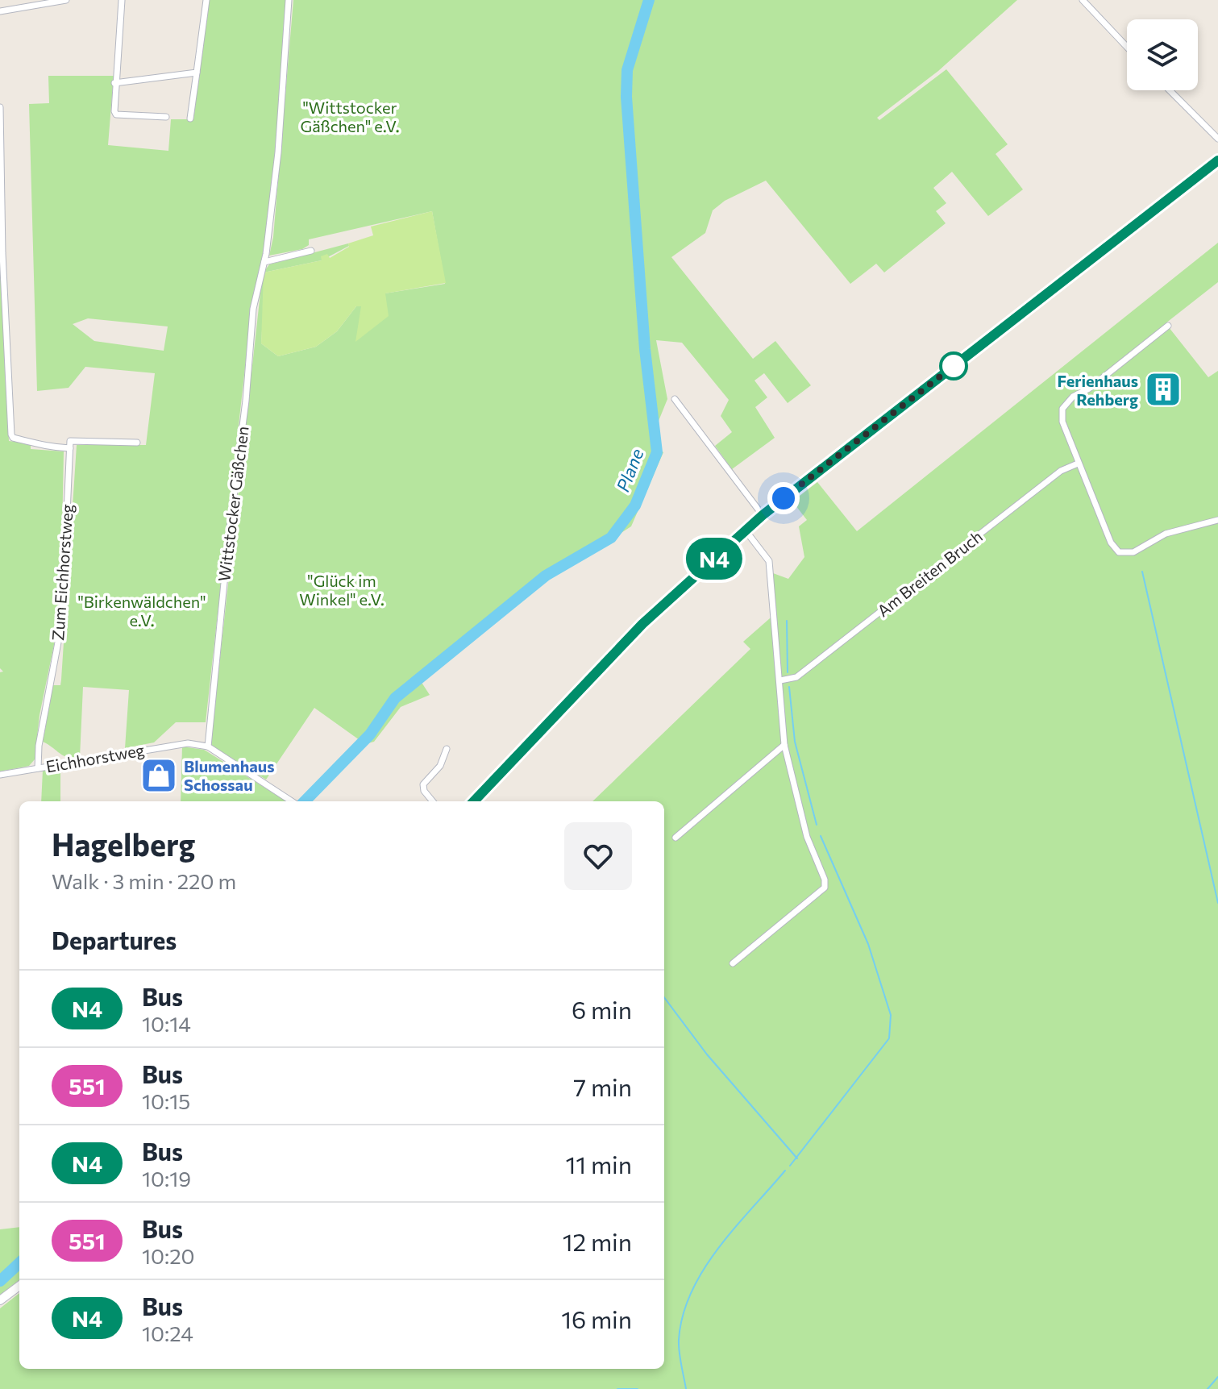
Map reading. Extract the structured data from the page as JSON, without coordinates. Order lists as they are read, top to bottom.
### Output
{
  "streets": {
    "street": [
      "Wittstocker Gäßchen",
      "Zum Eichhorstweg",
      "Am Breiten Bruch",
      "Eichhorstweg"
    ]
  },
  "crossings": [
    ["Wittstocker Gäßchen", "Eichhorstweg"],
    ["Zum Eichhorstweg", "Eichhorstweg"]
  ],
  "water": ["Plane"],
  "parks": ["\"Wittstocker Gäßchen\" e.V.", "\"Glück im Winkel\" e.V.", "\"Birkenwäldchen\" e.V."],
  "places": {
    "building": ["Ferienhaus Rehberg"],
    "shop": ["Blumenhaus Schossau"]
  },
  "lines": ["bus line N4"],
  "page": {
    "on_map": "N4",
    "heading": [
      ["Hagelberg", "Walk · 3 min · 220 m"],
      "Departures"
    ],
    "list": [
      {
        "mark": "N4",
        "name": "Bus",
        "note": "10:14",
        "value": "6 min"
      },
      {
        "mark": "551",
        "name": "Bus",
        "note": "10:15",
        "value": "7 min"
      },
      {
        "mark": "N4",
        "name": "Bus",
        "note": "10:19",
        "value": "11 min"
      },
      {
        "mark": "551",
        "name": "Bus",
        "note": "10:20",
        "value": "12 min"
      },
      {
        "mark": "N4",
        "name": "Bus",
        "note": "10:24",
        "value": "16 min"
      }
    ]
  }
}
